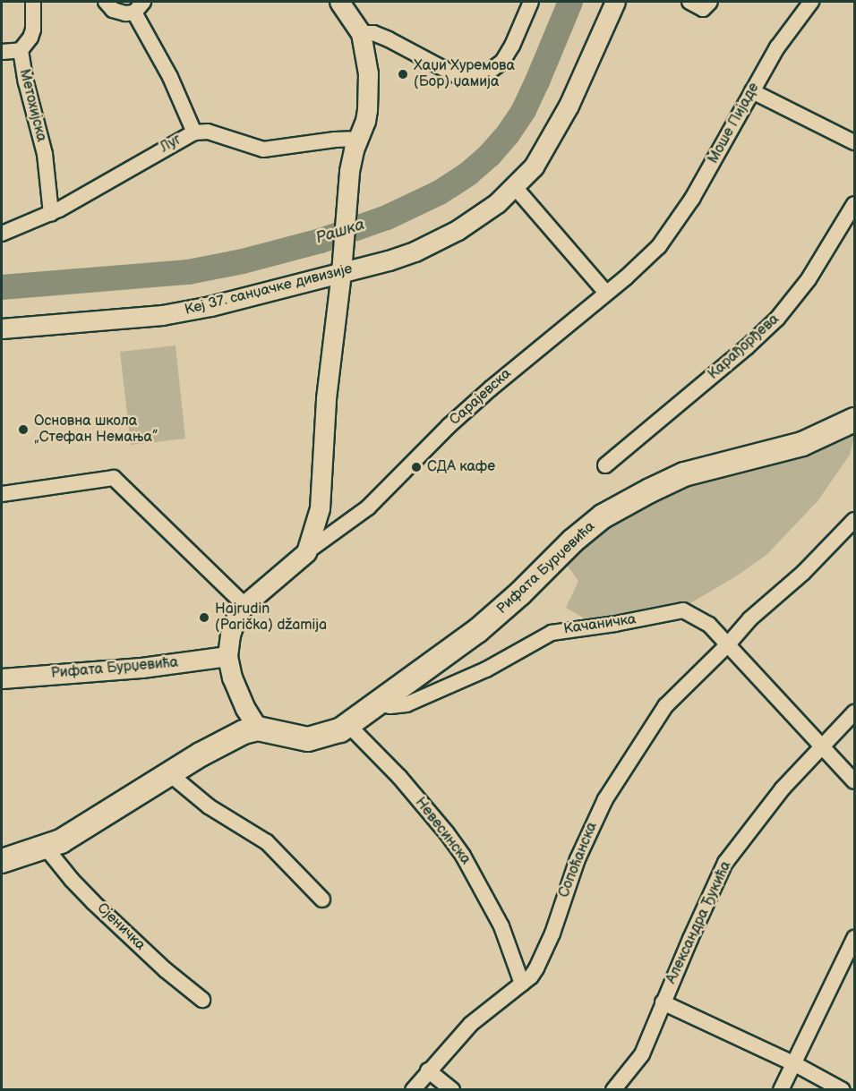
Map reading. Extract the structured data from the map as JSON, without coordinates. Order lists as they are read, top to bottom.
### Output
{
  "streets": {
    "main road": ["Рифата Бурџевића"],
    "street": [
      "Метохијска",
      "Моше Пијаде",
      "Луг",
      "Кеј 37. санџачке дивизије",
      "Карађорђева",
      "Сарајевска",
      "Качаничка",
      "Невесинска",
      "Сопоћанска",
      "Александра Ђукића",
      "Сјеничка"
    ]
  },
  "crossings": [
    ["Метохијска", "Луг"],
    ["Моше Пијаде", "Сарајевска"],
    ["Сарајевска", "Рифата Бурџевића"],
    ["Рифата Бурџевића", "Качаничка"],
    ["Рифата Бурџевића", "Невесинска"],
    ["Качаничка", "Сопоћанска"],
    ["Невесинска", "Сопоћанска"]
  ],
  "water": ["Рашка"],
  "places": [
    "Хаџи Хуремова (Бор) џамија",
    "Основна школа „Стефан Немања”",
    "СДА кафе",
    "Hajrudin (Parička) džamija"
  ]
}
